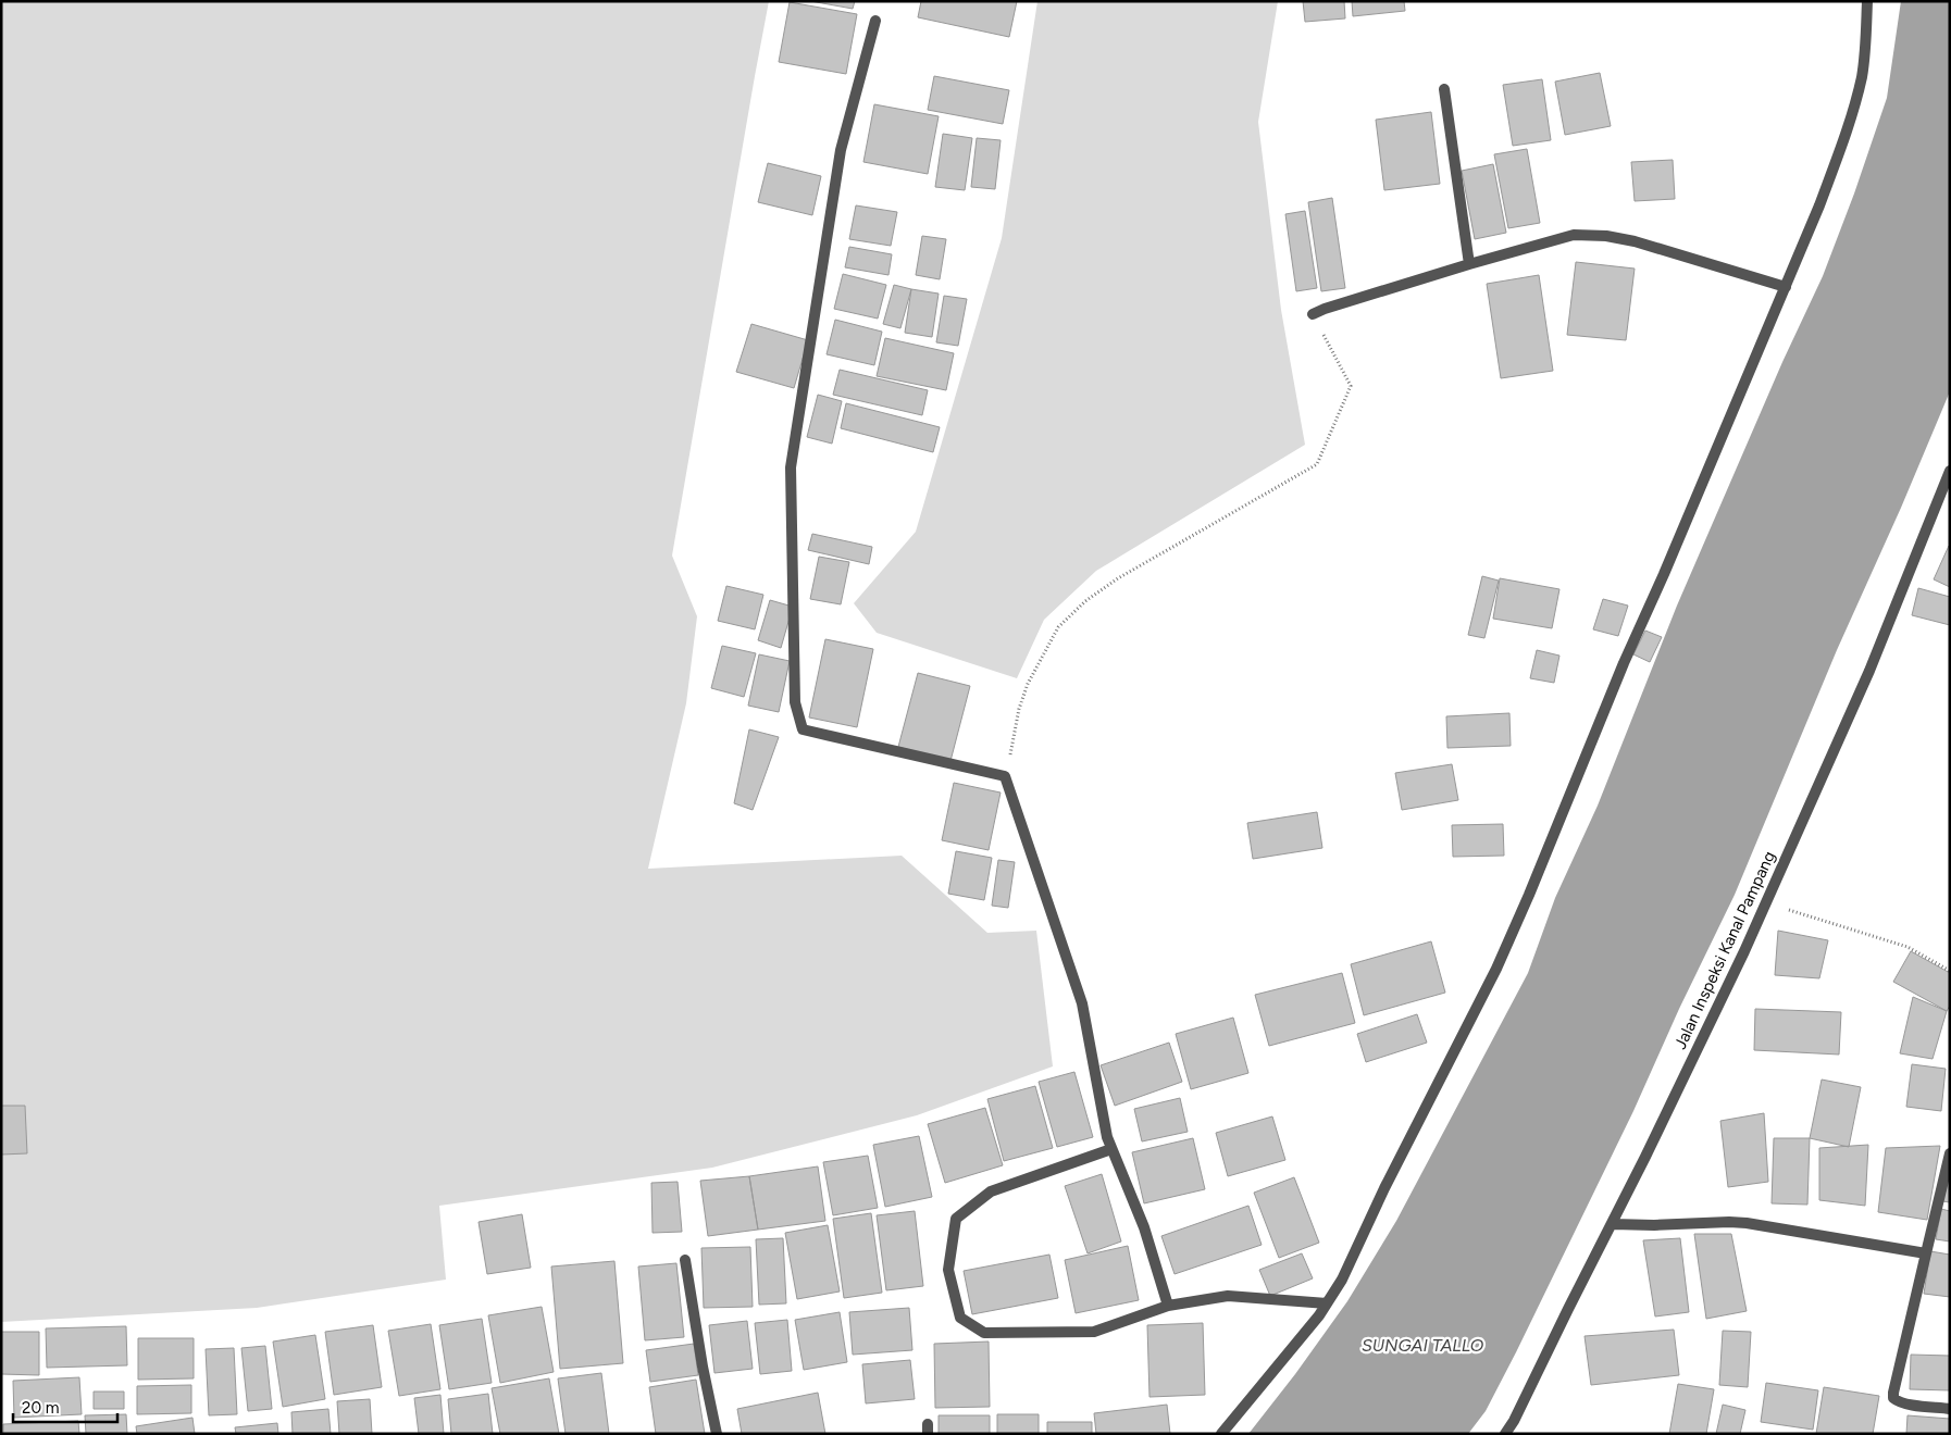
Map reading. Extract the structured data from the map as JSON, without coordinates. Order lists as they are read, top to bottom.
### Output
{
  "streets": {
    "street": ["Jalan Inspeksi Kanal Pampang"]
  },
  "water": ["SUNGAI TALLO"],
  "scale_bar": "20 m"
}
